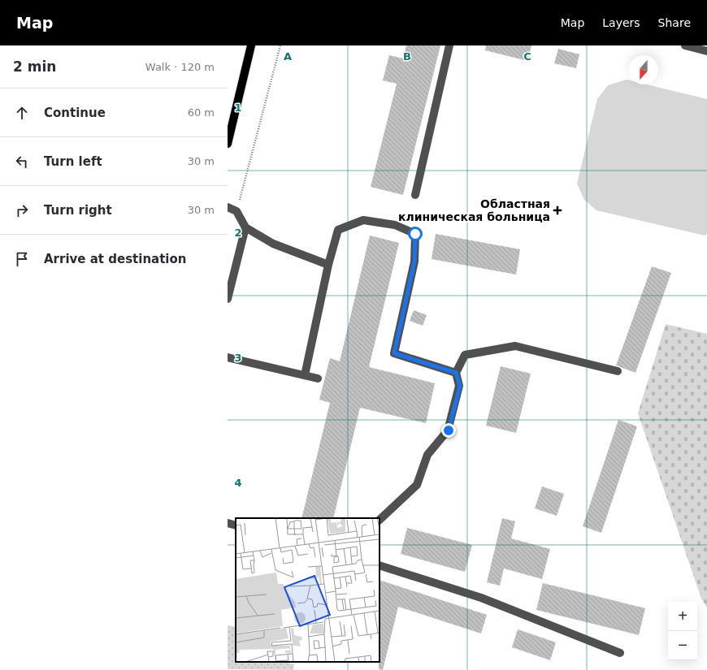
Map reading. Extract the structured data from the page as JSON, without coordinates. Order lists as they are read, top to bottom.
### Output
{
  "places": {
    "health": ["Областная клиническая больница"]
  },
  "north": "bottom",
  "page": {
    "header": "Map",
    "nav": ["Map", "Layers", "Share"],
    "heading": ["2 min", "Walk · 120 m"],
    "list": [
      ["Continue", "60 m"],
      ["Turn left", "30 m"],
      ["Turn right", "30 m"],
      "Arrive at destination"
    ],
    "map_buttons": ["+", "−"]
  },
  "grid": {
    "columns": ["A", "B", "C"],
    "rows": [
      "1",
      "2",
      "3",
      "4"
    ]
  }
}
